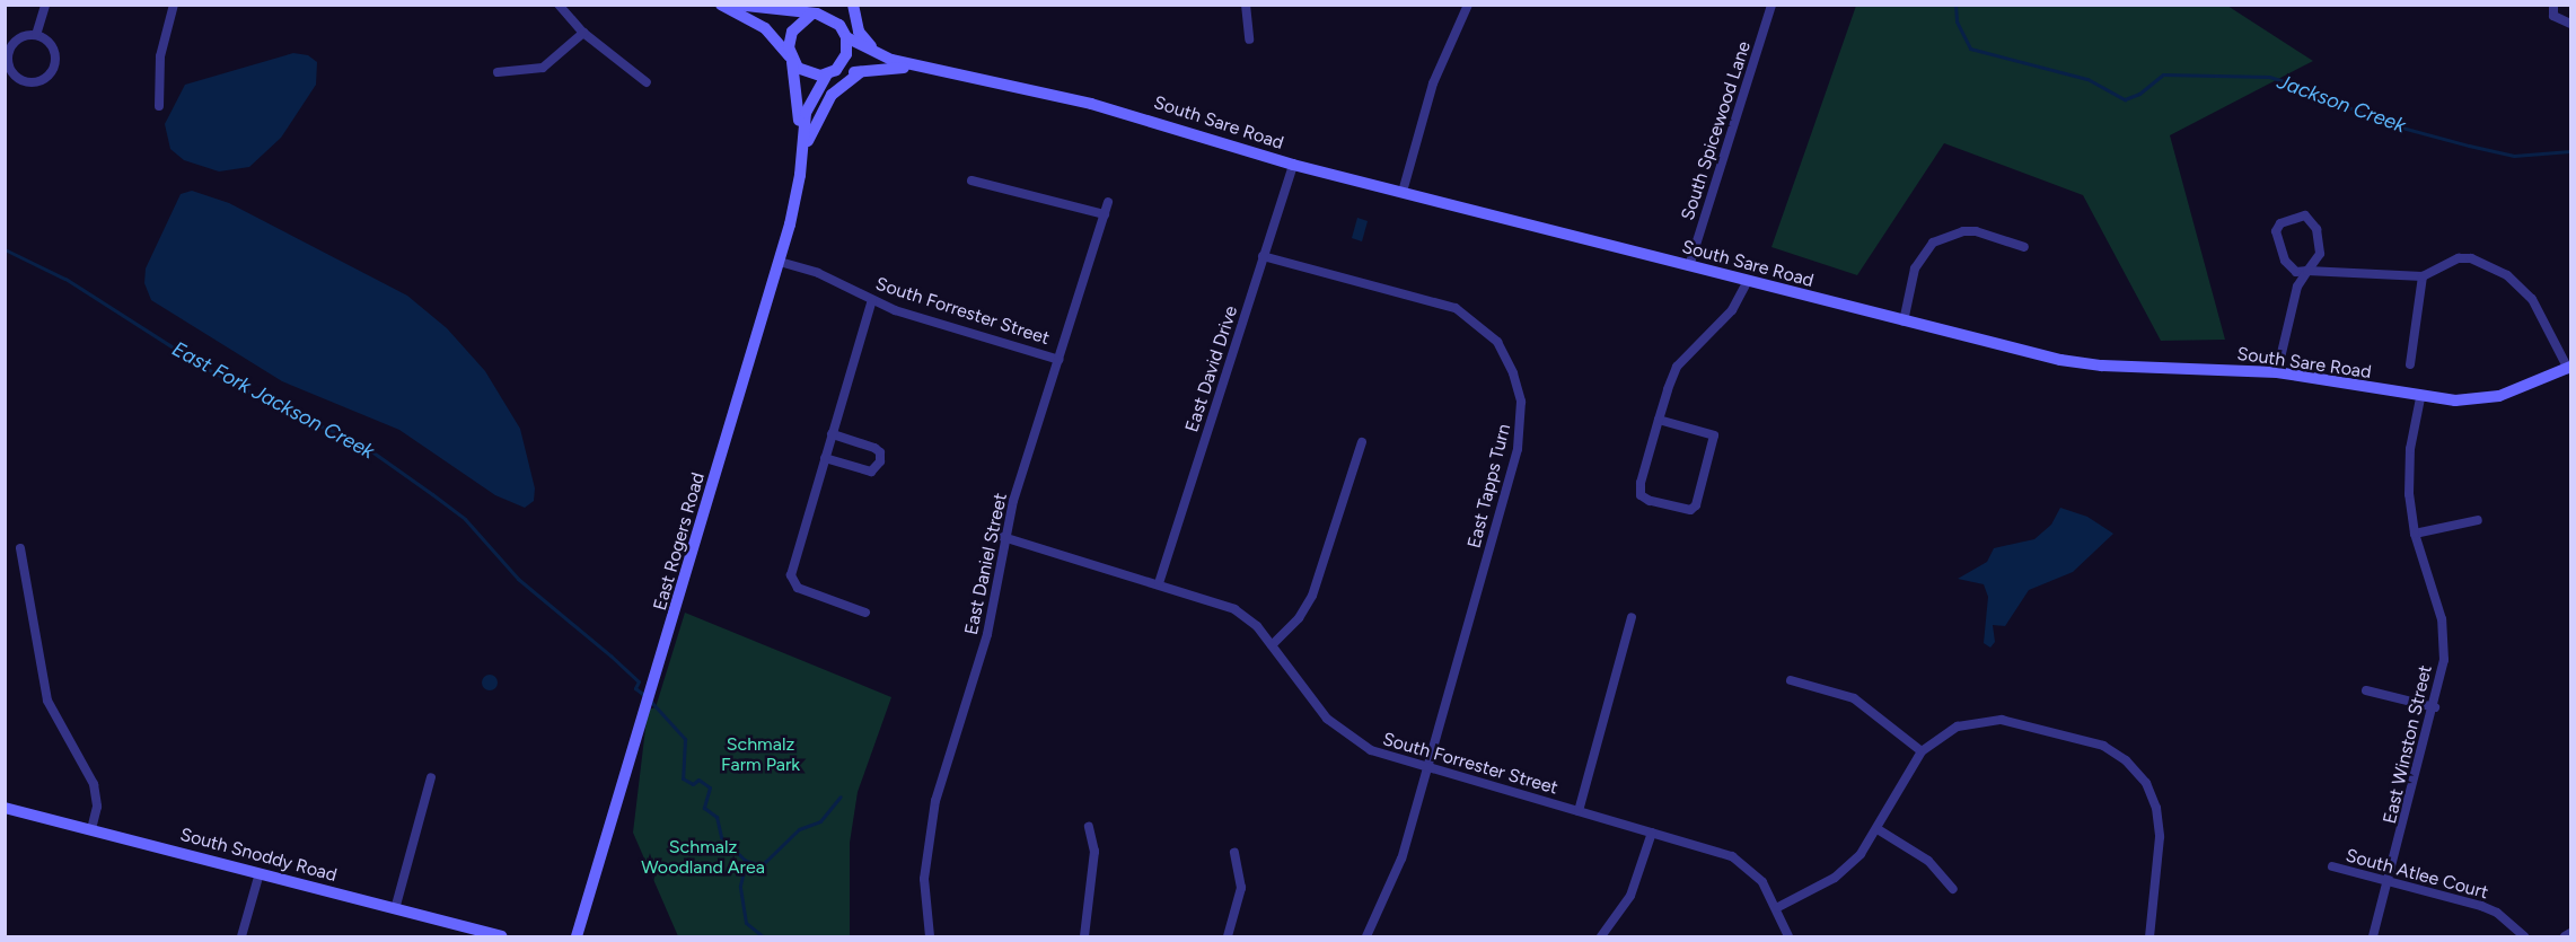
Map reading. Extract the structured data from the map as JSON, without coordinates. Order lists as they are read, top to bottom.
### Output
{
  "streets": {
    "main road": ["South Sare Road", "East Rogers Road", "South Snoddy Road"],
    "street": [
      "South Spicewood Lane",
      "South Forrester Street",
      "East David Drive",
      "East Tapps Turn",
      "East Daniel Street",
      "East Winston Street",
      "South Atlee Court"
    ]
  },
  "crossings": [
    ["South Sare Road", "South Spicewood Lane"],
    ["South Sare Road", "East David Drive"],
    ["South Sare Road", "East Rogers Road"],
    ["South Sare Road", "East Winston Street"],
    ["South Forrester Street", "East David Drive"],
    ["South Forrester Street", "East Tapps Turn"],
    ["South Forrester Street", "East Rogers Road"],
    ["South Forrester Street", "East Daniel Street"],
    ["East David Drive", "East Tapps Turn"],
    ["East Winston Street", "South Atlee Court"]
  ],
  "water": ["Jackson Creek", "East Fork Jackson Creek"],
  "parks": ["Schmalz Farm Park", "Schmalz Woodland Area"]
}
